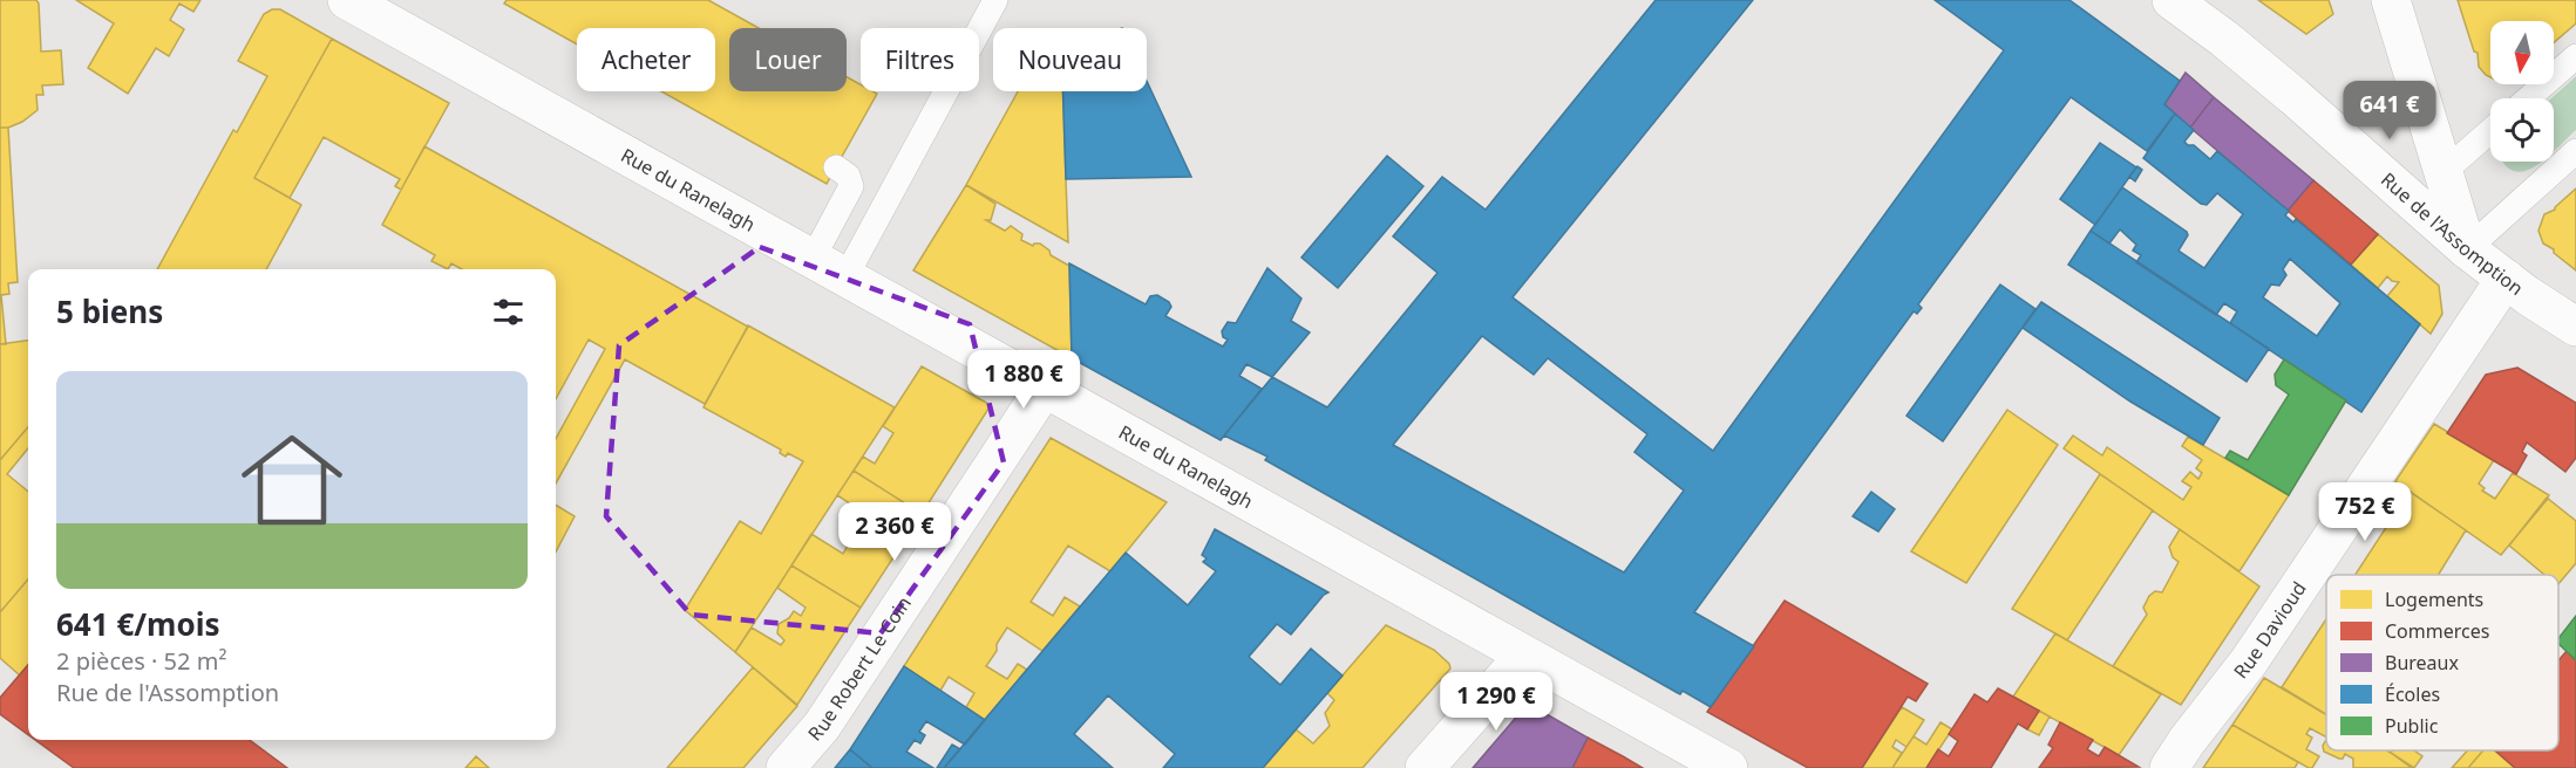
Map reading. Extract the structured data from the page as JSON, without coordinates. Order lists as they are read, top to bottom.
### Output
{
  "streets": {
    "street": [
      "Rue du Ranelagh",
      "Rue de l'Assomption",
      "Rue Davioud",
      "Rue Robert Le Coin"
    ]
  },
  "crossings": [
    ["Rue du Ranelagh", "Rue Robert Le Coin"],
    ["Rue de l'Assomption", "Rue Davioud"]
  ],
  "legend": [
    "Logements",
    "Commerces",
    "Bureaux",
    "Écoles",
    "Public"
  ],
  "north": "bottom",
  "page": {
    "chip": [
      "Acheter",
      "Louer",
      "Filtres",
      "Nouveau"
    ],
    "price": [
      "641 €",
      "1 880 €",
      "752 €",
      "2 360 €",
      "1 290 €"
    ],
    "heading": "5 biens",
    "list": [
      {
        "name": "641 €/mois",
        "note": "2 pièces · 52 m² · Rue de l'Assomption"
      }
    ]
  }
}
